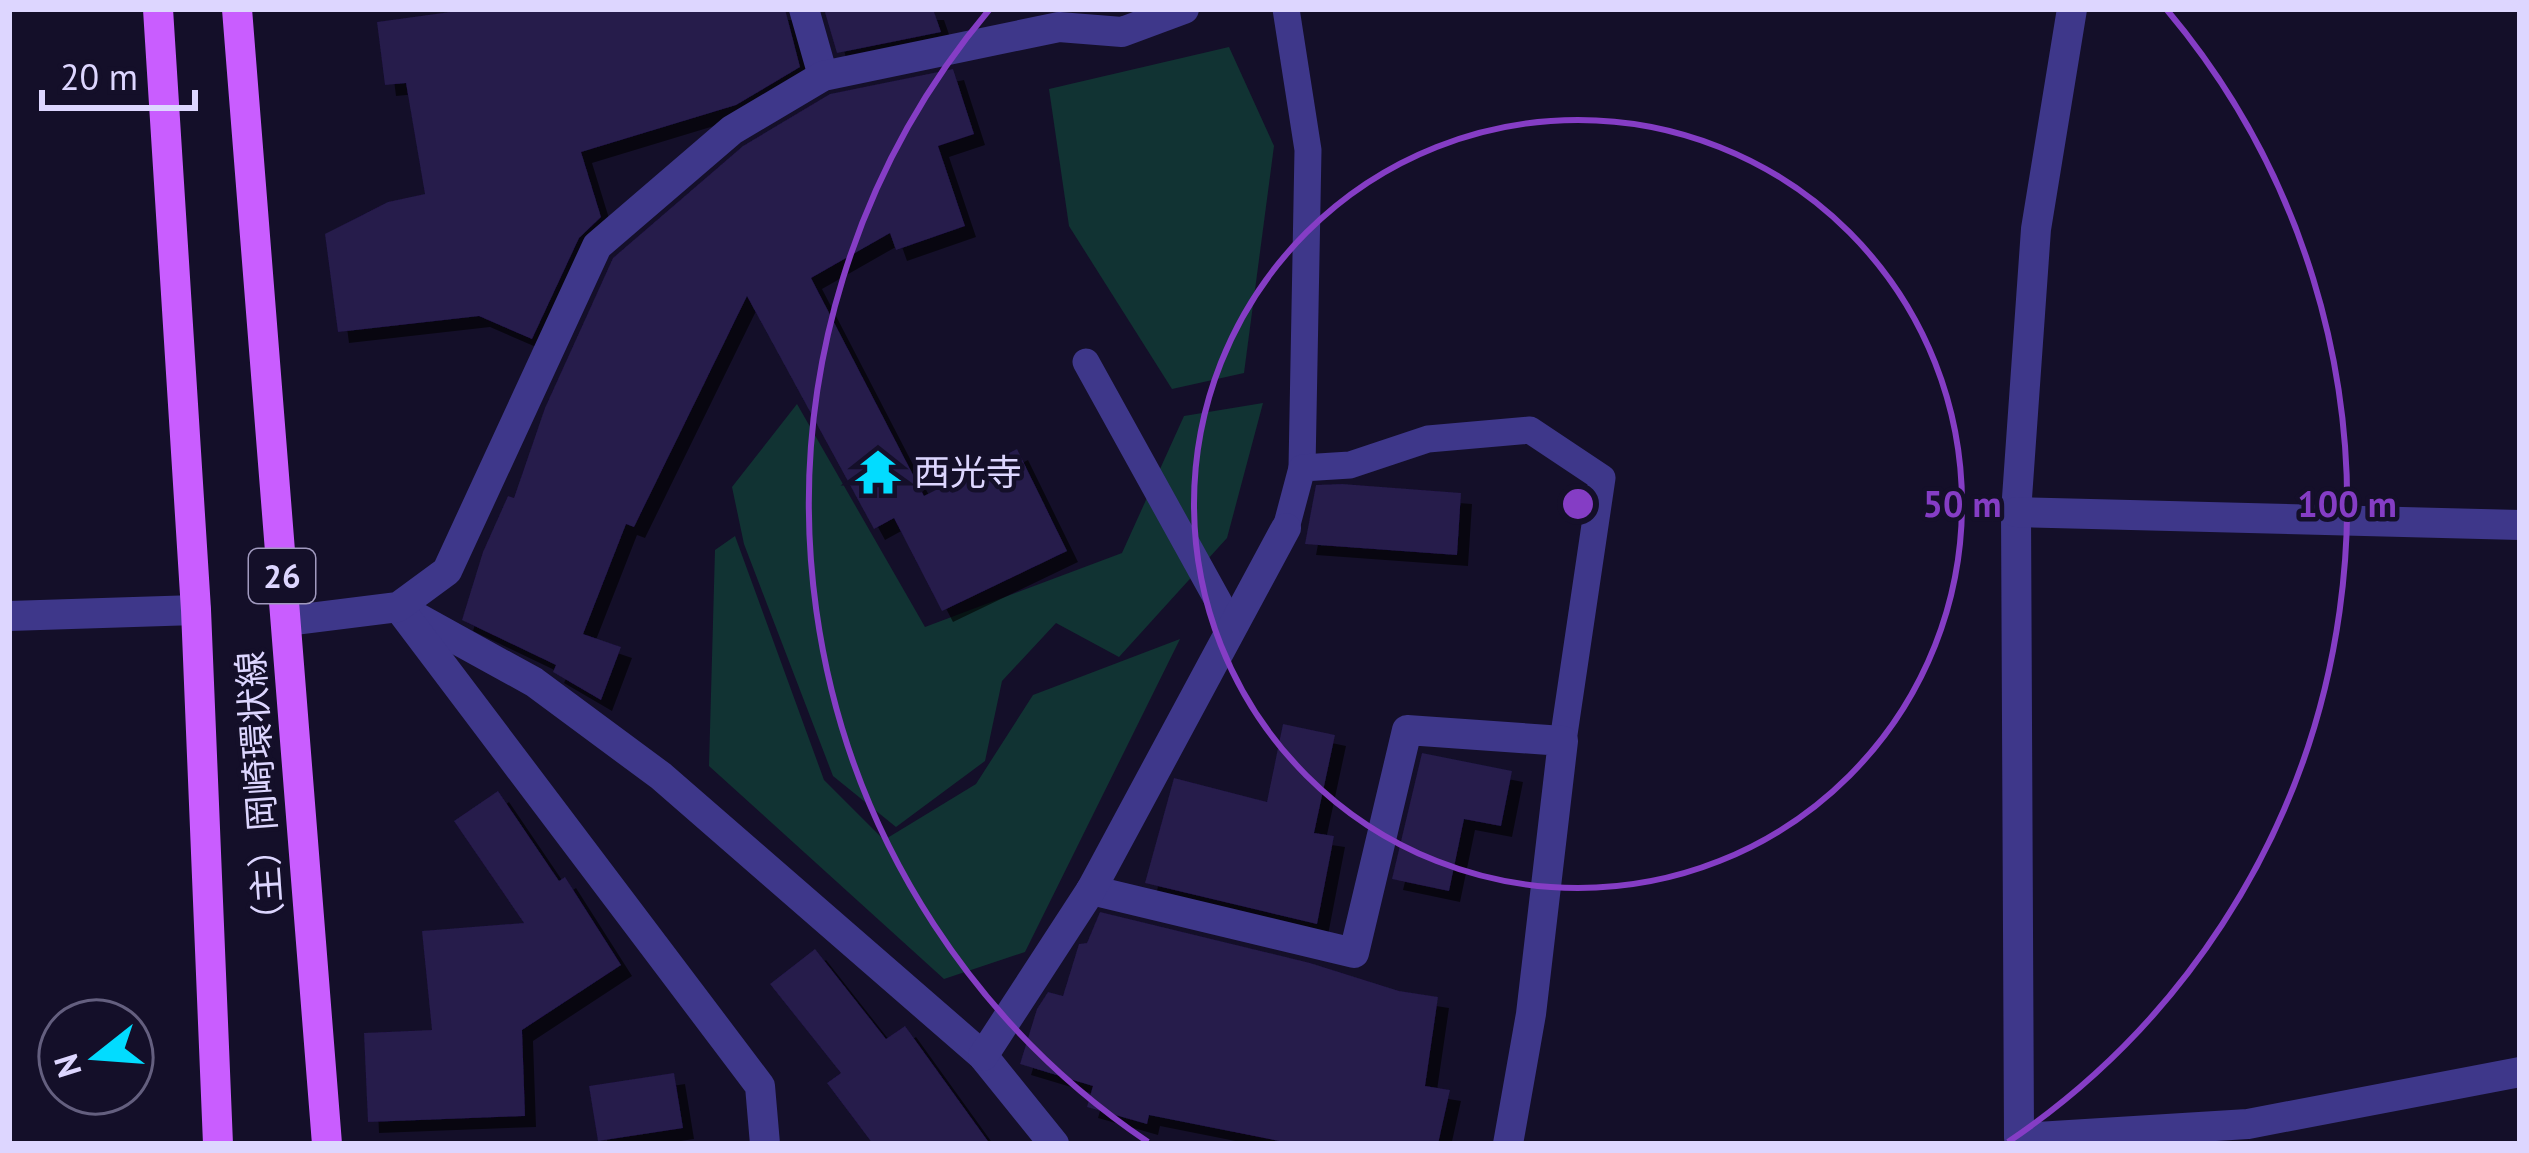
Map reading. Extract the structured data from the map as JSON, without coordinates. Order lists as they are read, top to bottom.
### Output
{
  "streets": {
    "main road": ["26", "（主）岡崎環状線"]
  },
  "places": {
    "temple": ["西光寺"]
  },
  "scale_bar": "20 m",
  "north": "left",
  "rings": ["50 m", "100 m"]
}
